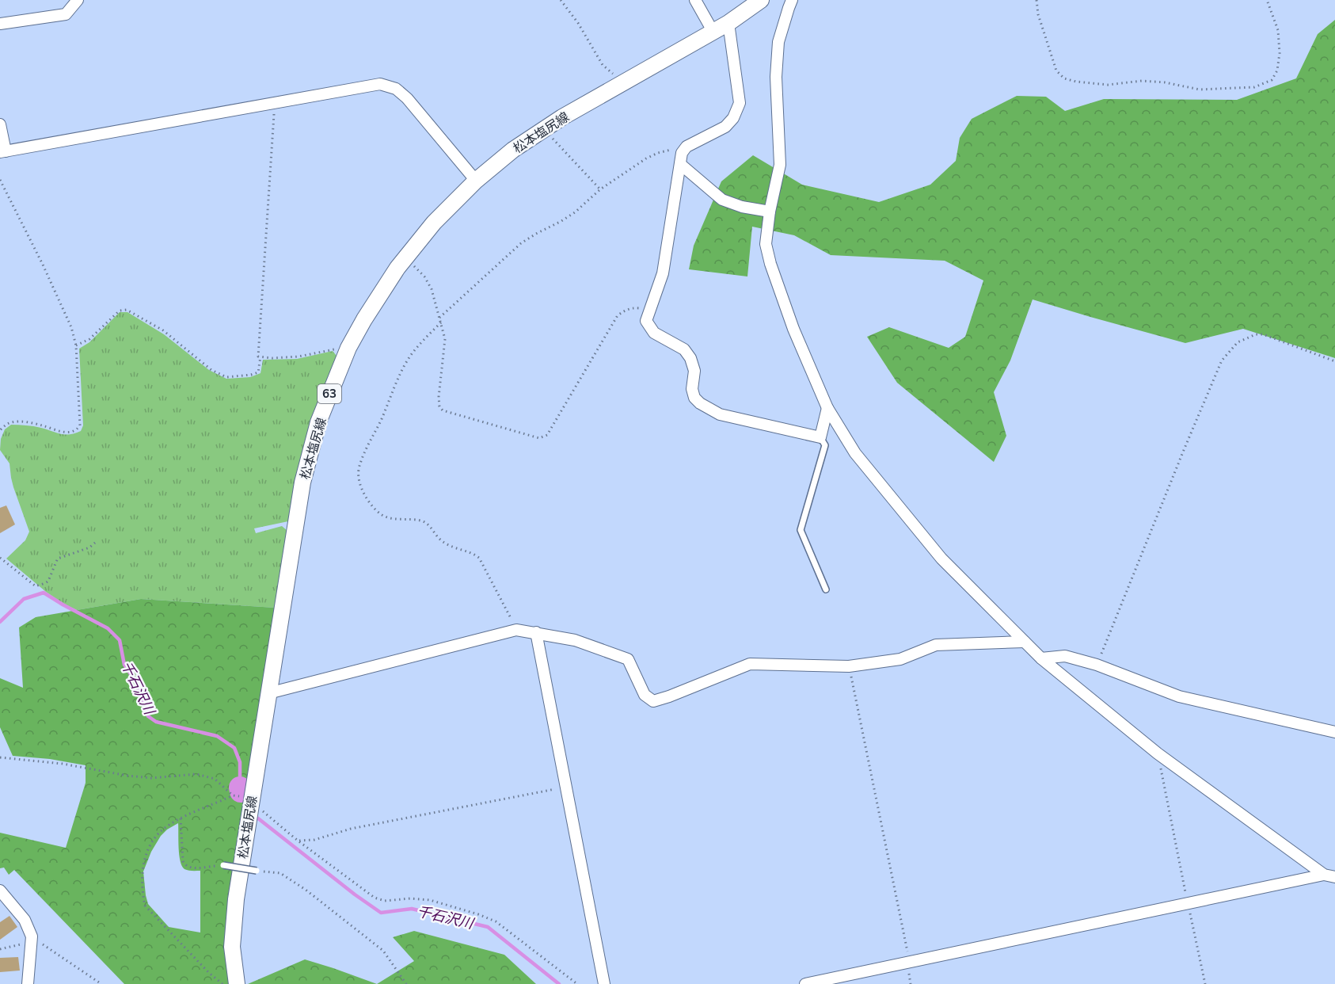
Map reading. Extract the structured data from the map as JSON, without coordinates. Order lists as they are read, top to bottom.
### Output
{
  "streets": {
    "main road": ["松本塩尻線", "63"]
  },
  "water": ["千石沢川"]
}
